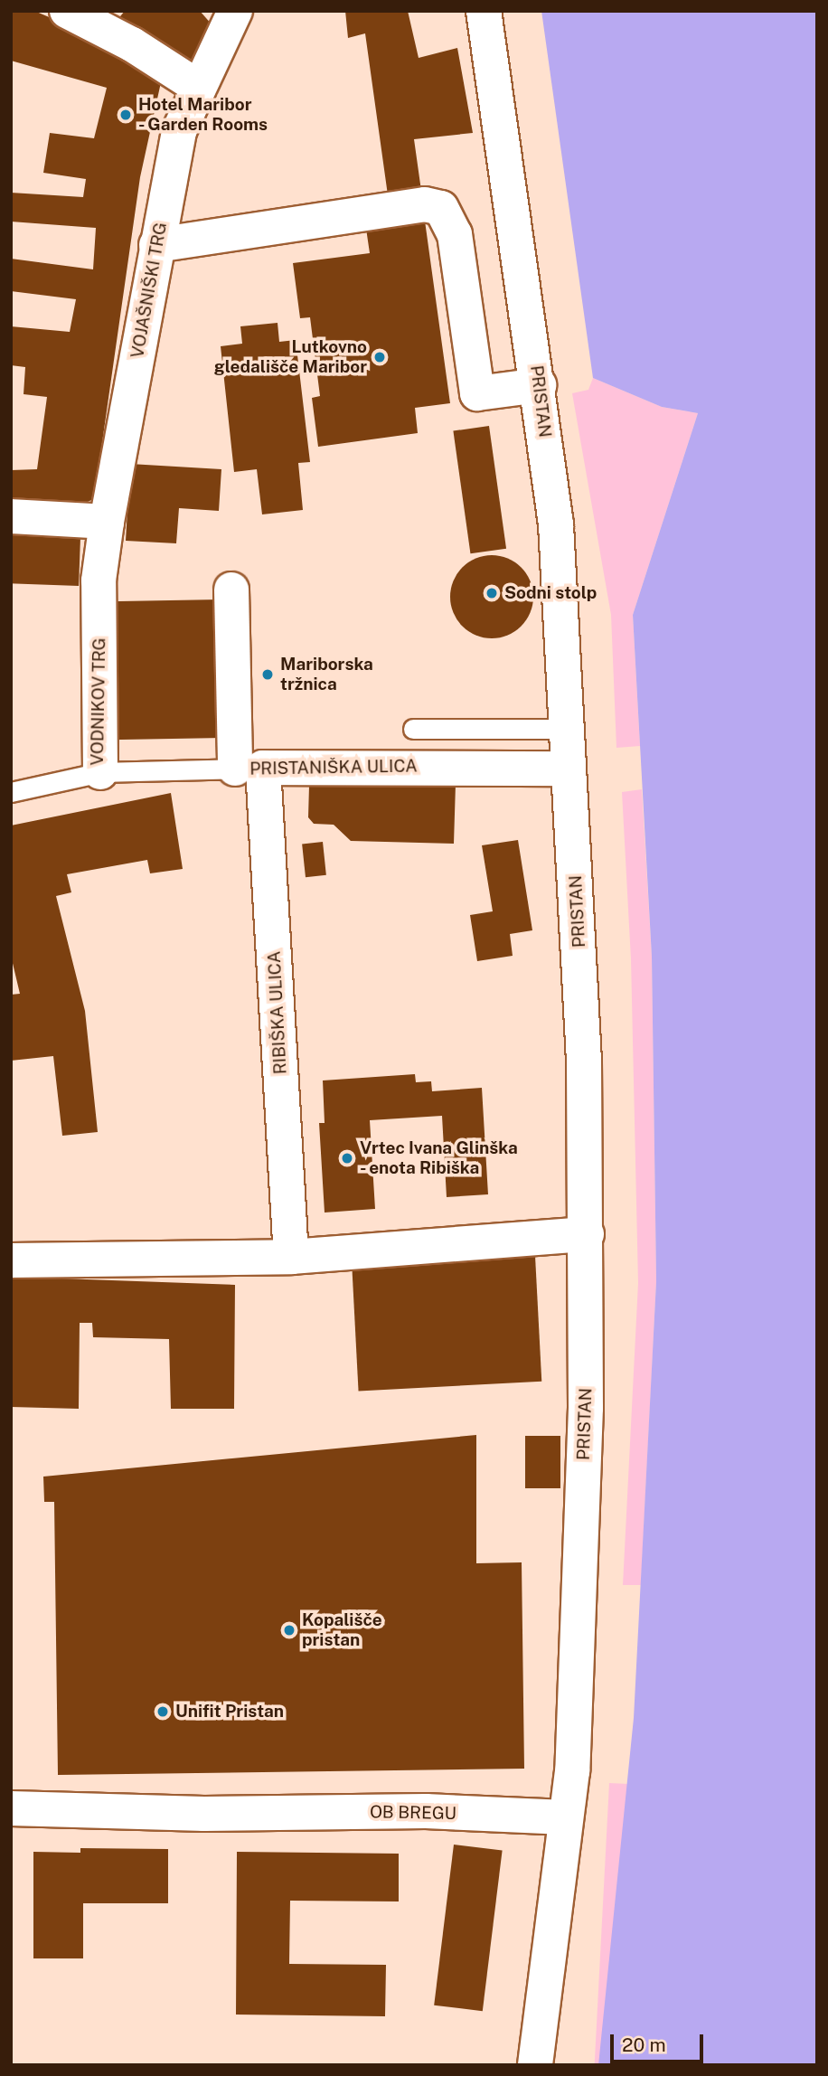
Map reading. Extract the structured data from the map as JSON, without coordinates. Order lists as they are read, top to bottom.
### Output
{
  "streets": {
    "street": [
      "VOJAŠNIŠKI TRG",
      "PRISTAN",
      "VODNIKOV TRG",
      "PRISTANIŠKA ULICA",
      "RIBIŠKA ULICA",
      "OB BREGU"
    ]
  },
  "crossings": [
    ["VOJAŠNIŠKI TRG", "VODNIKOV TRG"],
    ["PRISTAN", "PRISTANIŠKA ULICA"],
    ["PRISTAN", "OB BREGU"],
    ["VODNIKOV TRG", "PRISTANIŠKA ULICA"],
    ["PRISTANIŠKA ULICA", "RIBIŠKA ULICA"]
  ],
  "places": [
    "Hotel Maribor - Garden Rooms",
    "Lutkovno gledališče Maribor",
    "Sodni stolp",
    "Mariborska tržnica",
    "Vrtec Ivana Glinška - enota Ribiška",
    "Kopališče pristan",
    "Unifit Pristan"
  ],
  "scale_bar": "20 m"
}
